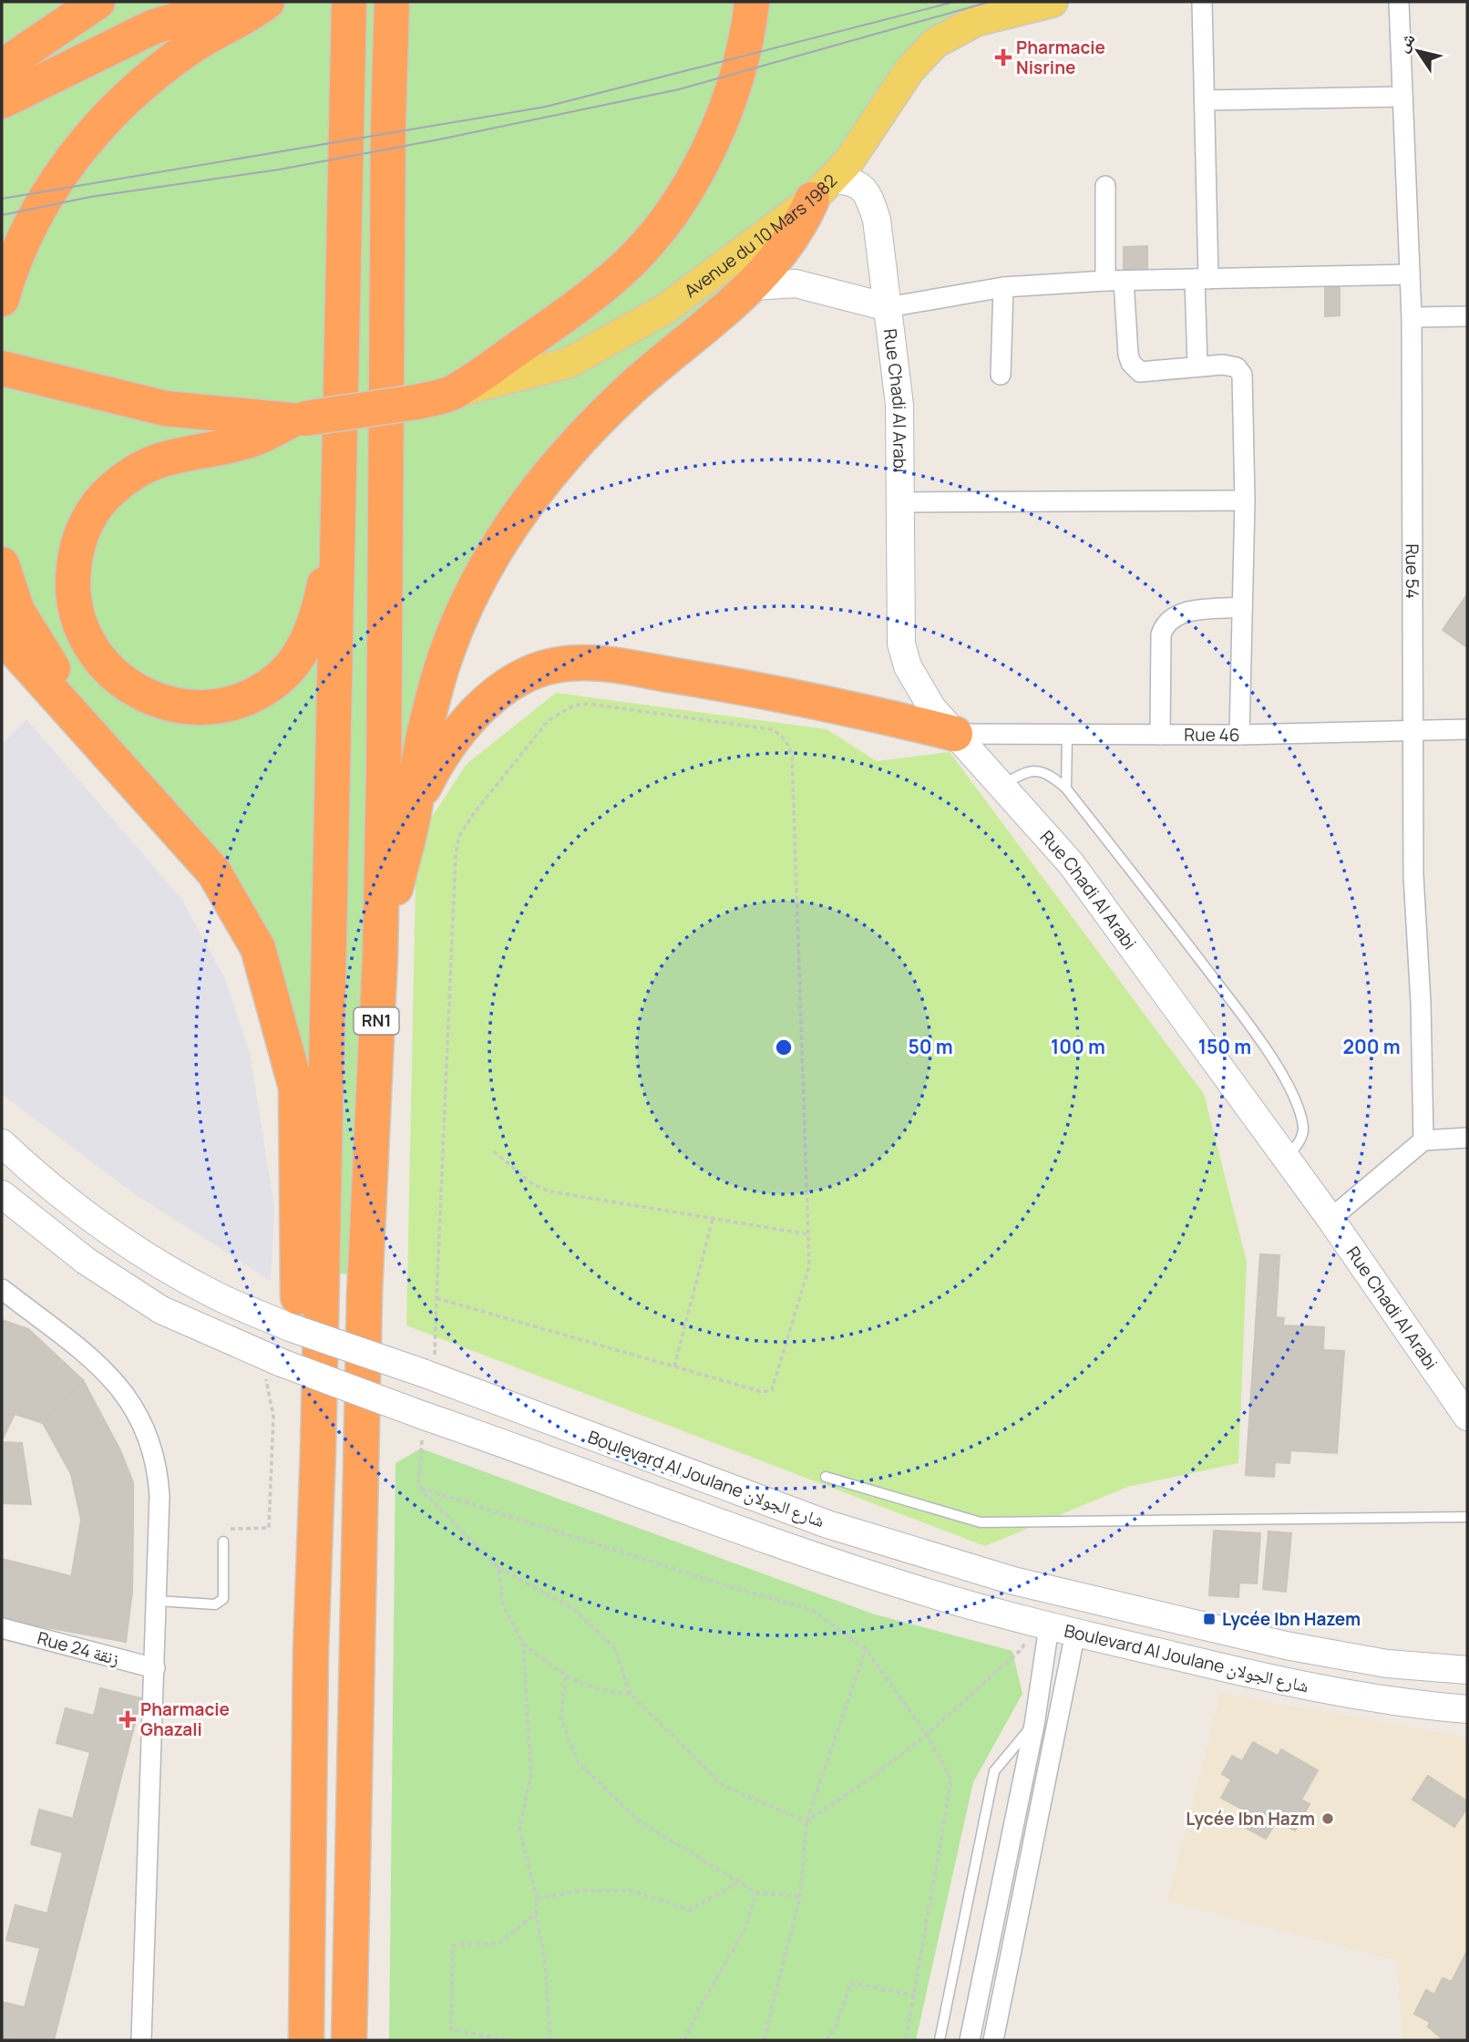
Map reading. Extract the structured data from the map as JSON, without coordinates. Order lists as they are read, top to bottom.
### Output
{
  "streets": {
    "highway": ["Avenue du 10 Mars 1982", "RN1"],
    "main road": ["Rue Chadi Al Arabi", "Boulevard Al Joulane شارع الجولان"],
    "street": ["Rue 54", "Rue 46", "Rue 24 زنقة"]
  },
  "crossings": [
    ["Avenue du 10 Mars 1982", "Rue Chadi Al Arabi"],
    ["Rue Chadi Al Arabi", "Rue 46"],
    ["Rue 54", "Rue 46"]
  ],
  "places": {
    "health": ["Pharmacie Nisrine", "Pharmacie Ghazali"],
    "transit": ["Lycée Ibn Hazem"],
    "other": ["Lycée Ibn Hazm"]
  },
  "north": "top left",
  "rings": [
    "50 m",
    "100 m",
    "150 m",
    "200 m"
  ]
}
